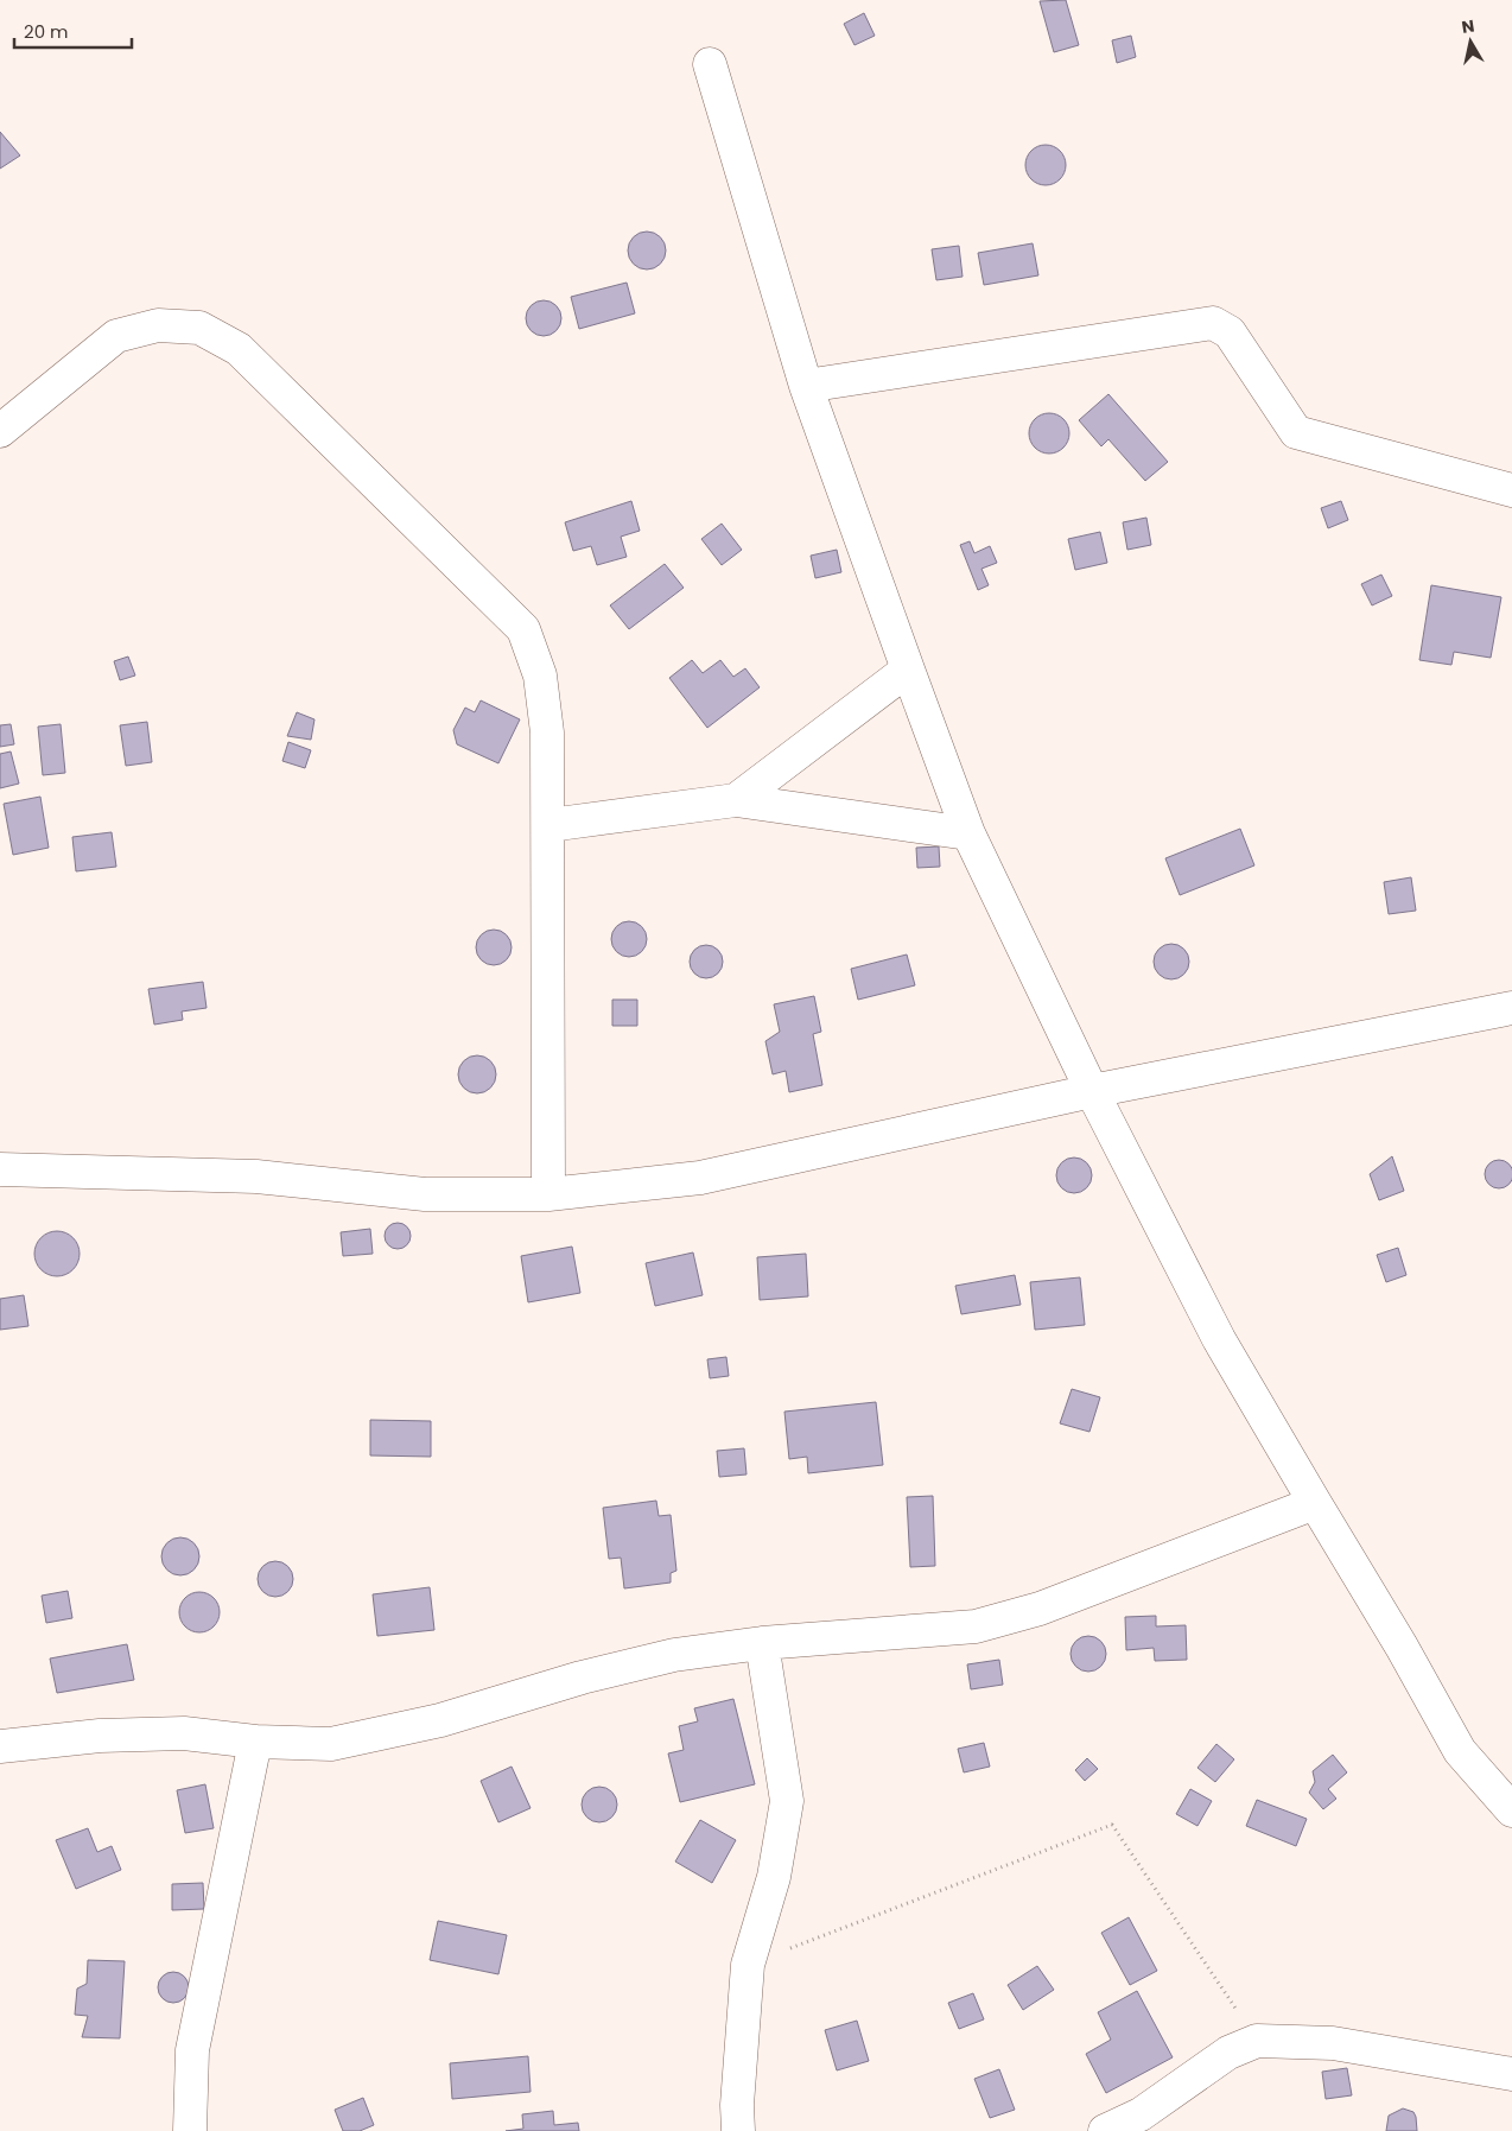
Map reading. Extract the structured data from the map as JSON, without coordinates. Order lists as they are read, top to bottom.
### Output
{
  "scale_bar": "20 m",
  "north": "top"
}
